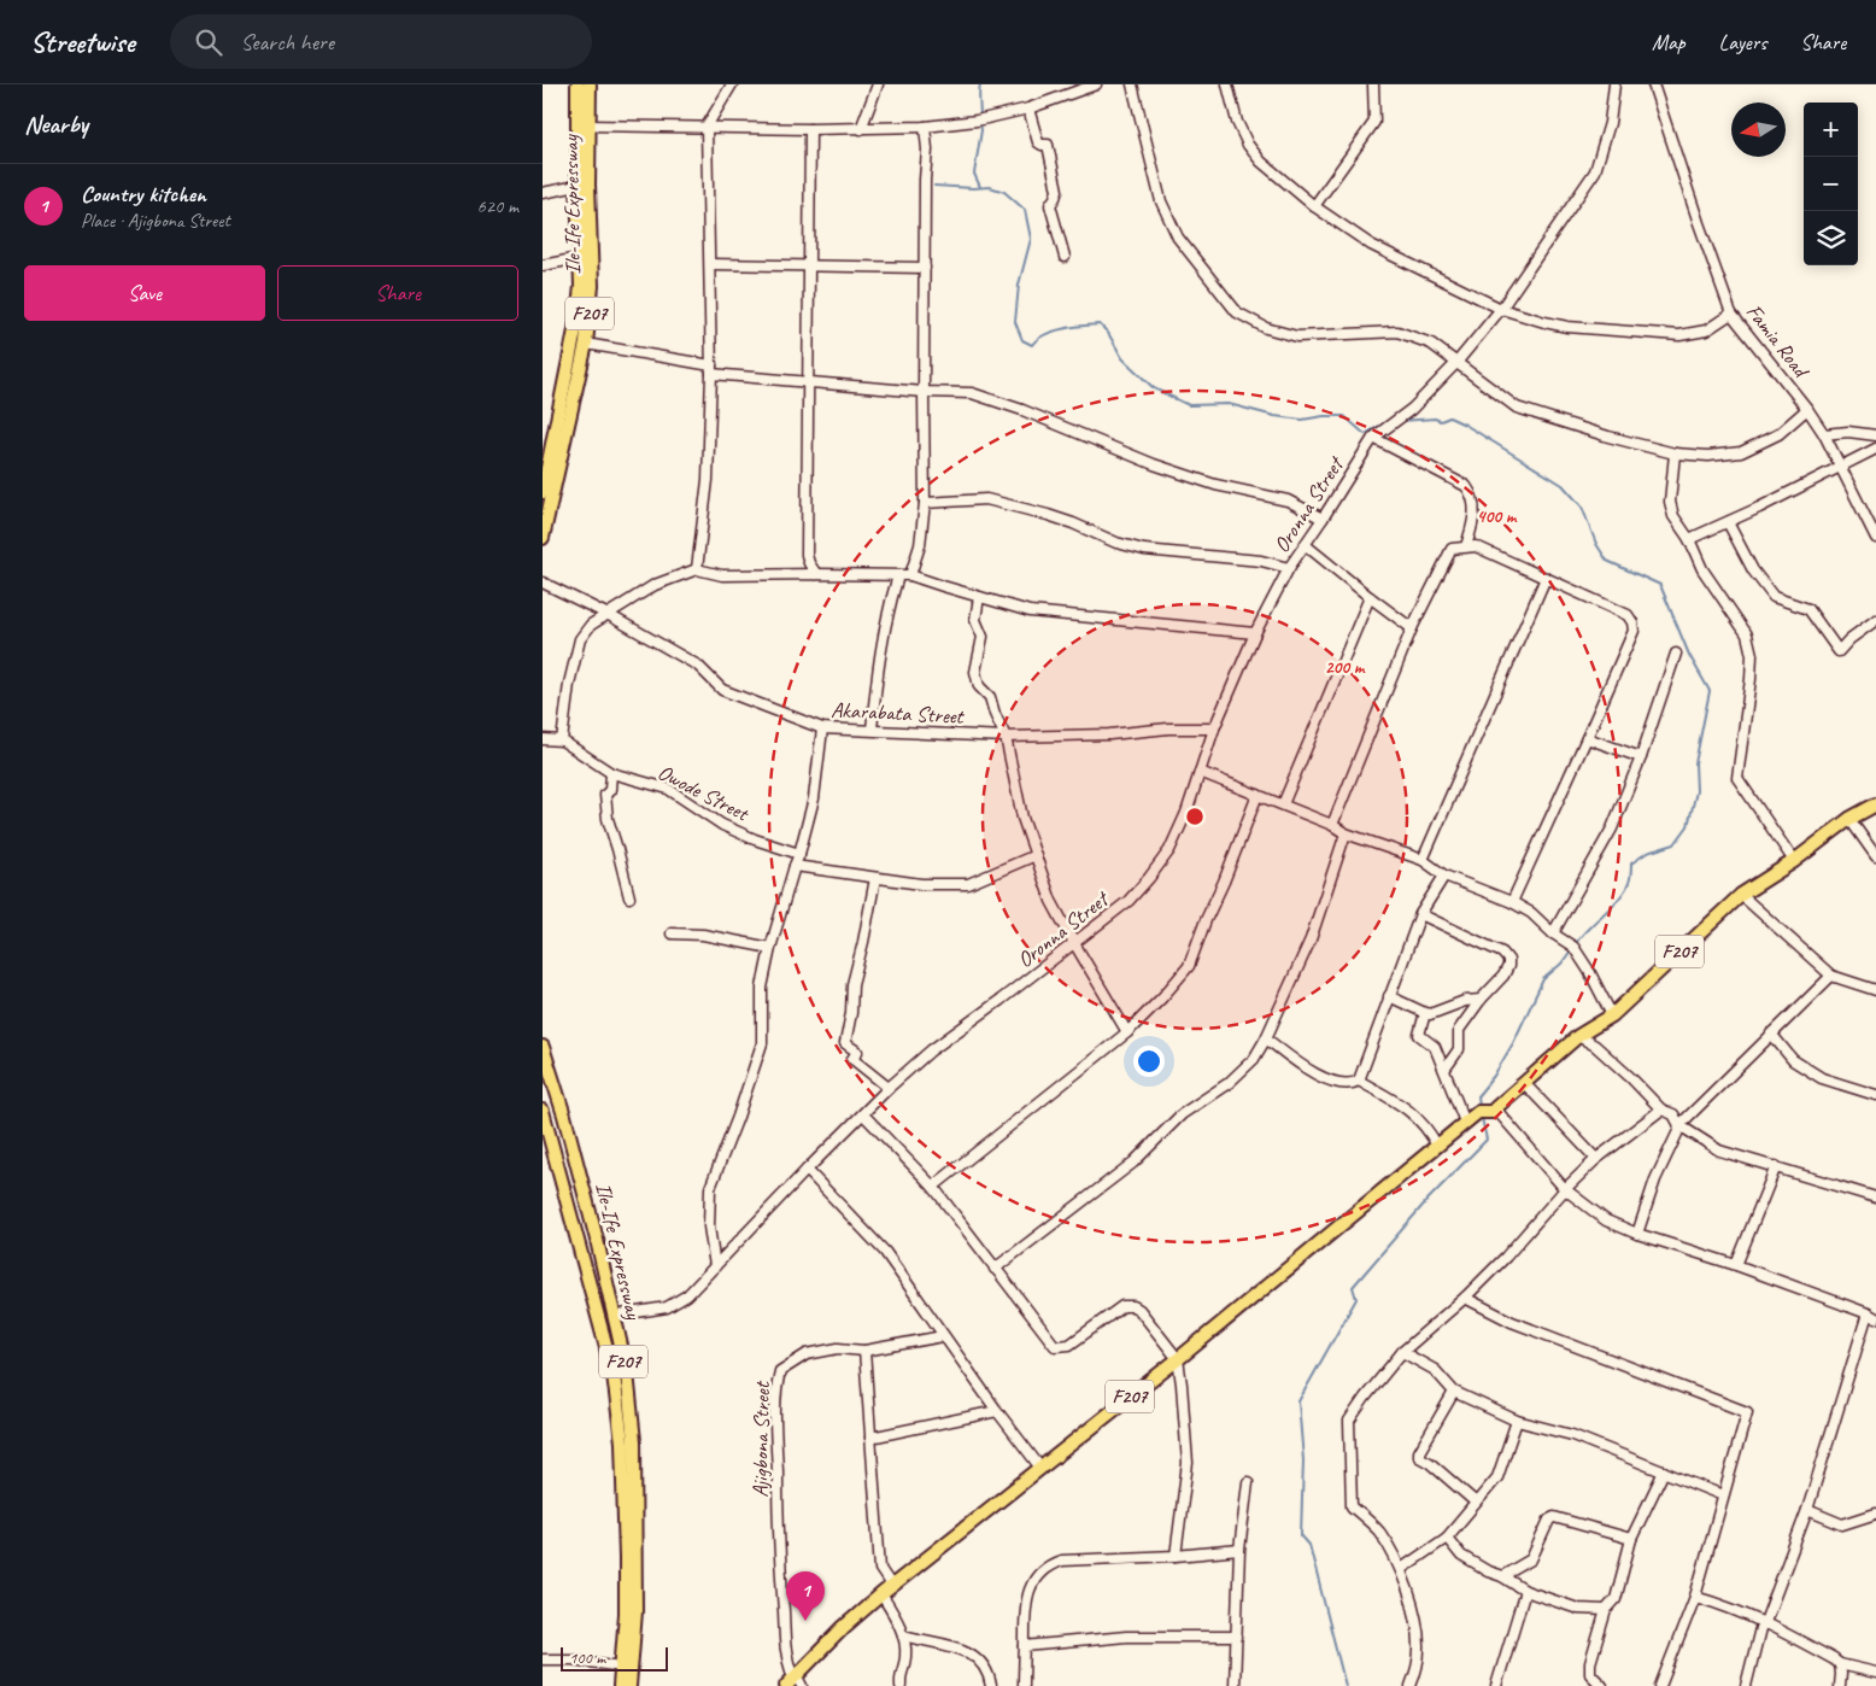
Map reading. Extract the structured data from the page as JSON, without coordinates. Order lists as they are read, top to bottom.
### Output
{
  "streets": {
    "main road": ["Ile-Ife Expressway", "F207"],
    "street": [
      "Famia Road",
      "Oronna Street",
      "Akarabata Street",
      "Owode Street",
      "Ajigbona Street"
    ]
  },
  "crossings": [
    ["Ile-Ife Expressway", "Oronna Street"],
    ["F207", "Ajigbona Street"],
    ["Oronna Street", "Akarabata Street"]
  ],
  "scale_bar": "100 m",
  "north": "left",
  "page": {
    "header": "Streetwise",
    "search": "Search here",
    "nav": ["Map", "Layers", "Share"],
    "heading": "Nearby",
    "map_buttons": ["+", "−"],
    "list": [
      {
        "mark": "1",
        "name": "Country kitchen",
        "note": "Place · Ajigbona Street",
        "value": "620 m"
      }
    ],
    "buttons": ["Save", "Share"],
    "pins": "1",
    "scale": "100 m"
  },
  "rings": ["400 m", "200 m"]
}
